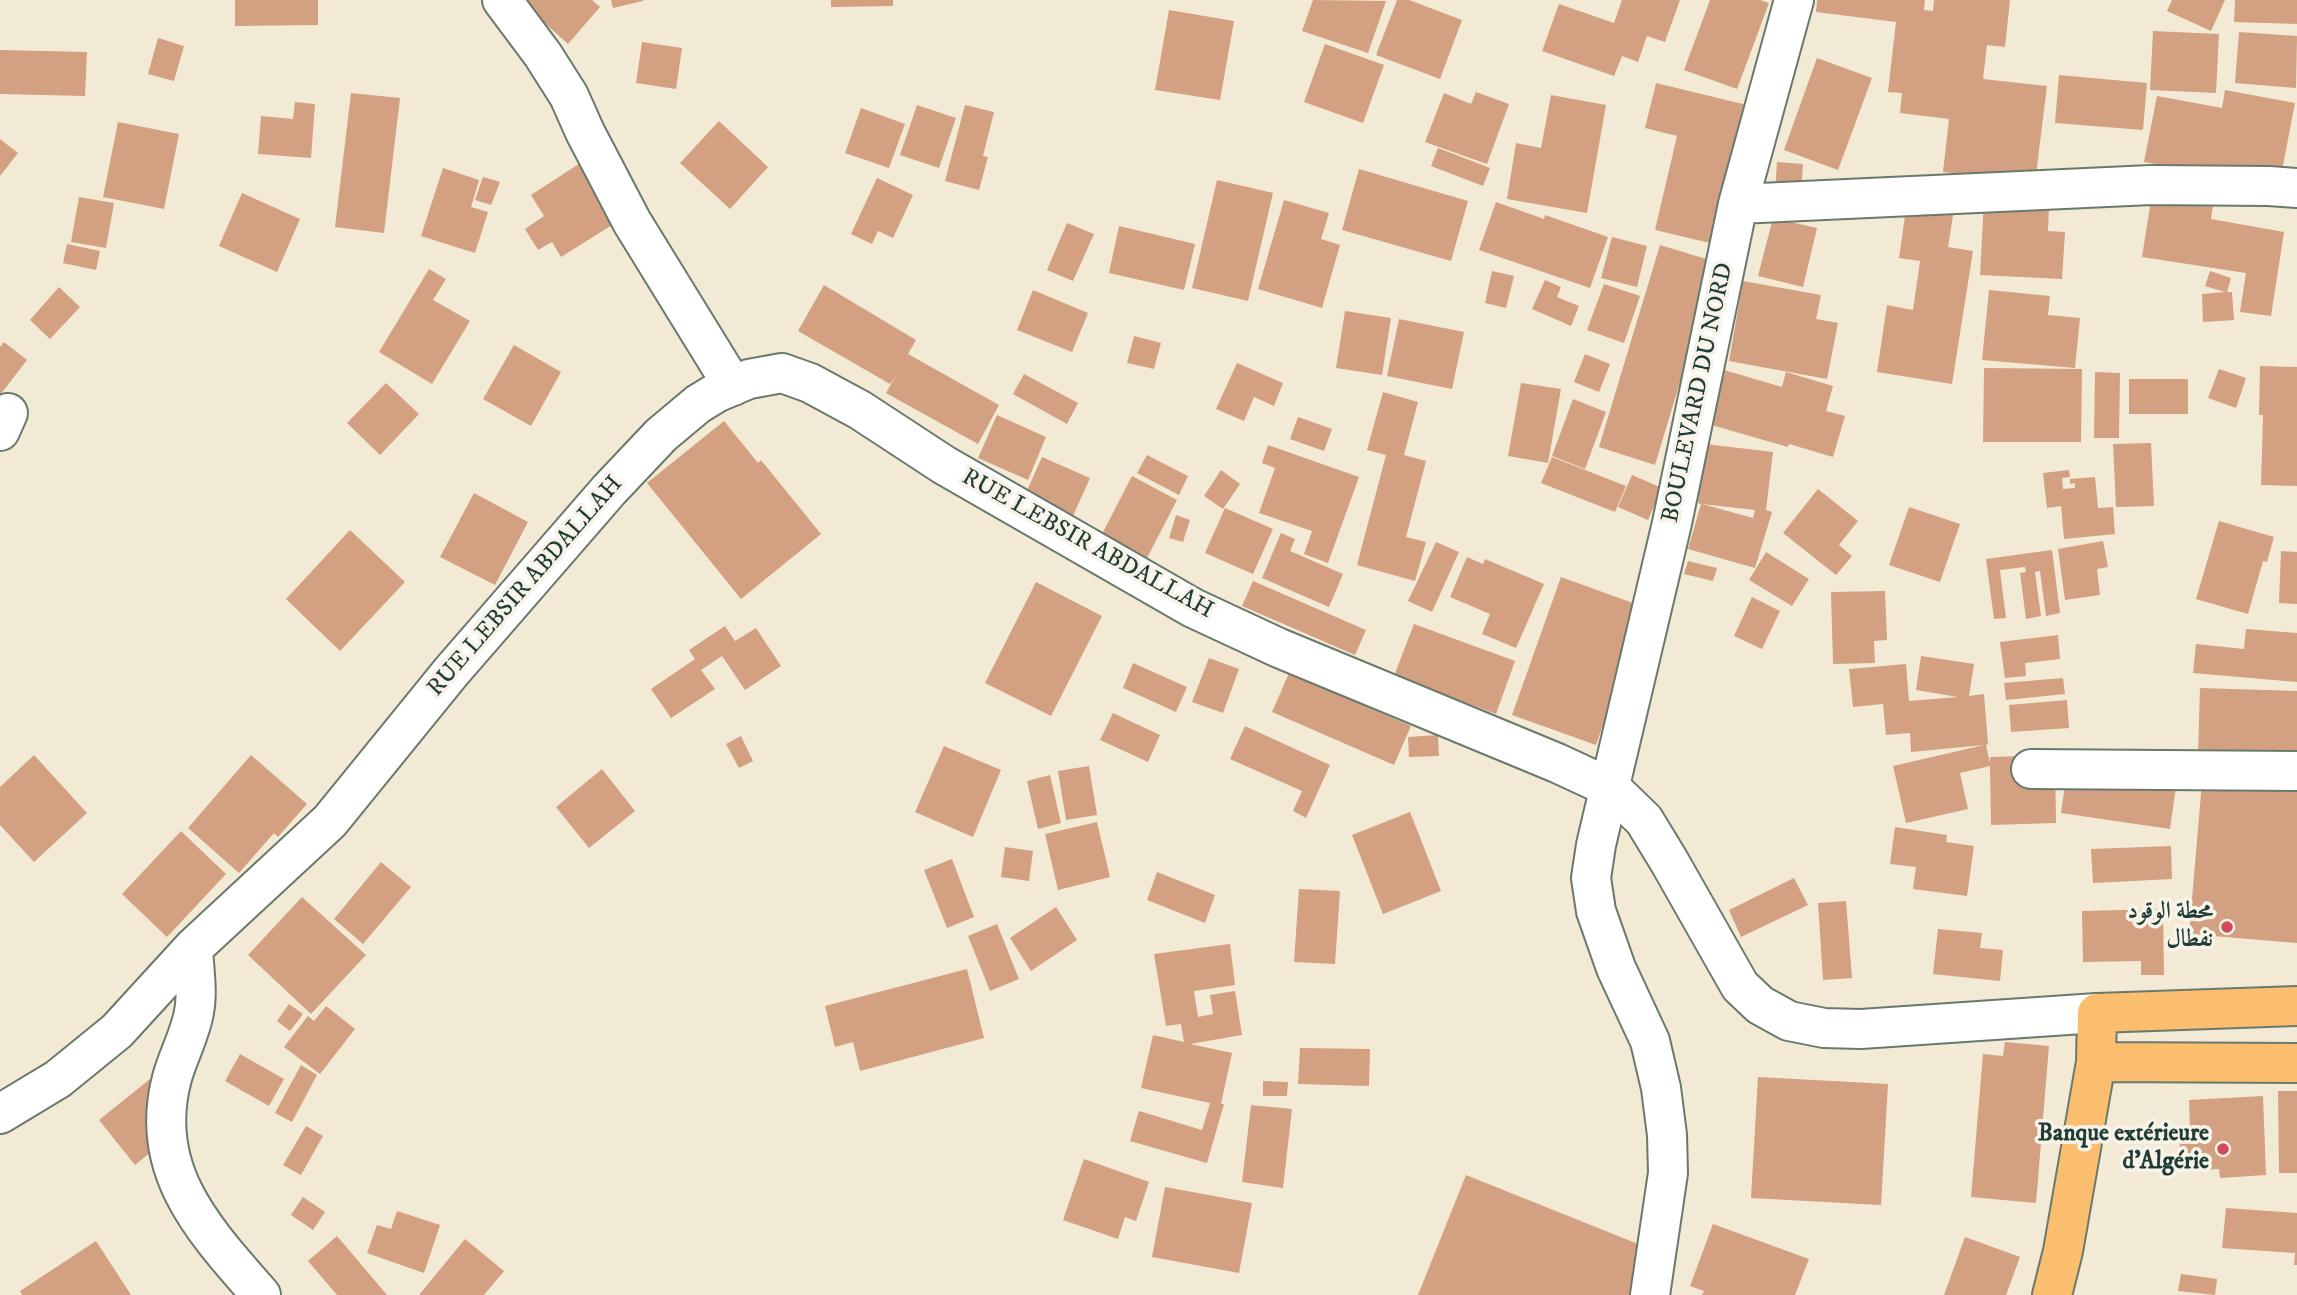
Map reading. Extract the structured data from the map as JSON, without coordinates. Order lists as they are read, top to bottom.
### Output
{
  "streets": {
    "street": ["BOULEVARD DU NORD", "RUE LEBSIR ABDALLAH"]
  },
  "crossings": [
    ["BOULEVARD DU NORD", "RUE LEBSIR ABDALLAH"]
  ],
  "places": ["محطة الوقود نفطال", "Banque extérieure d'Algérie"]
}
